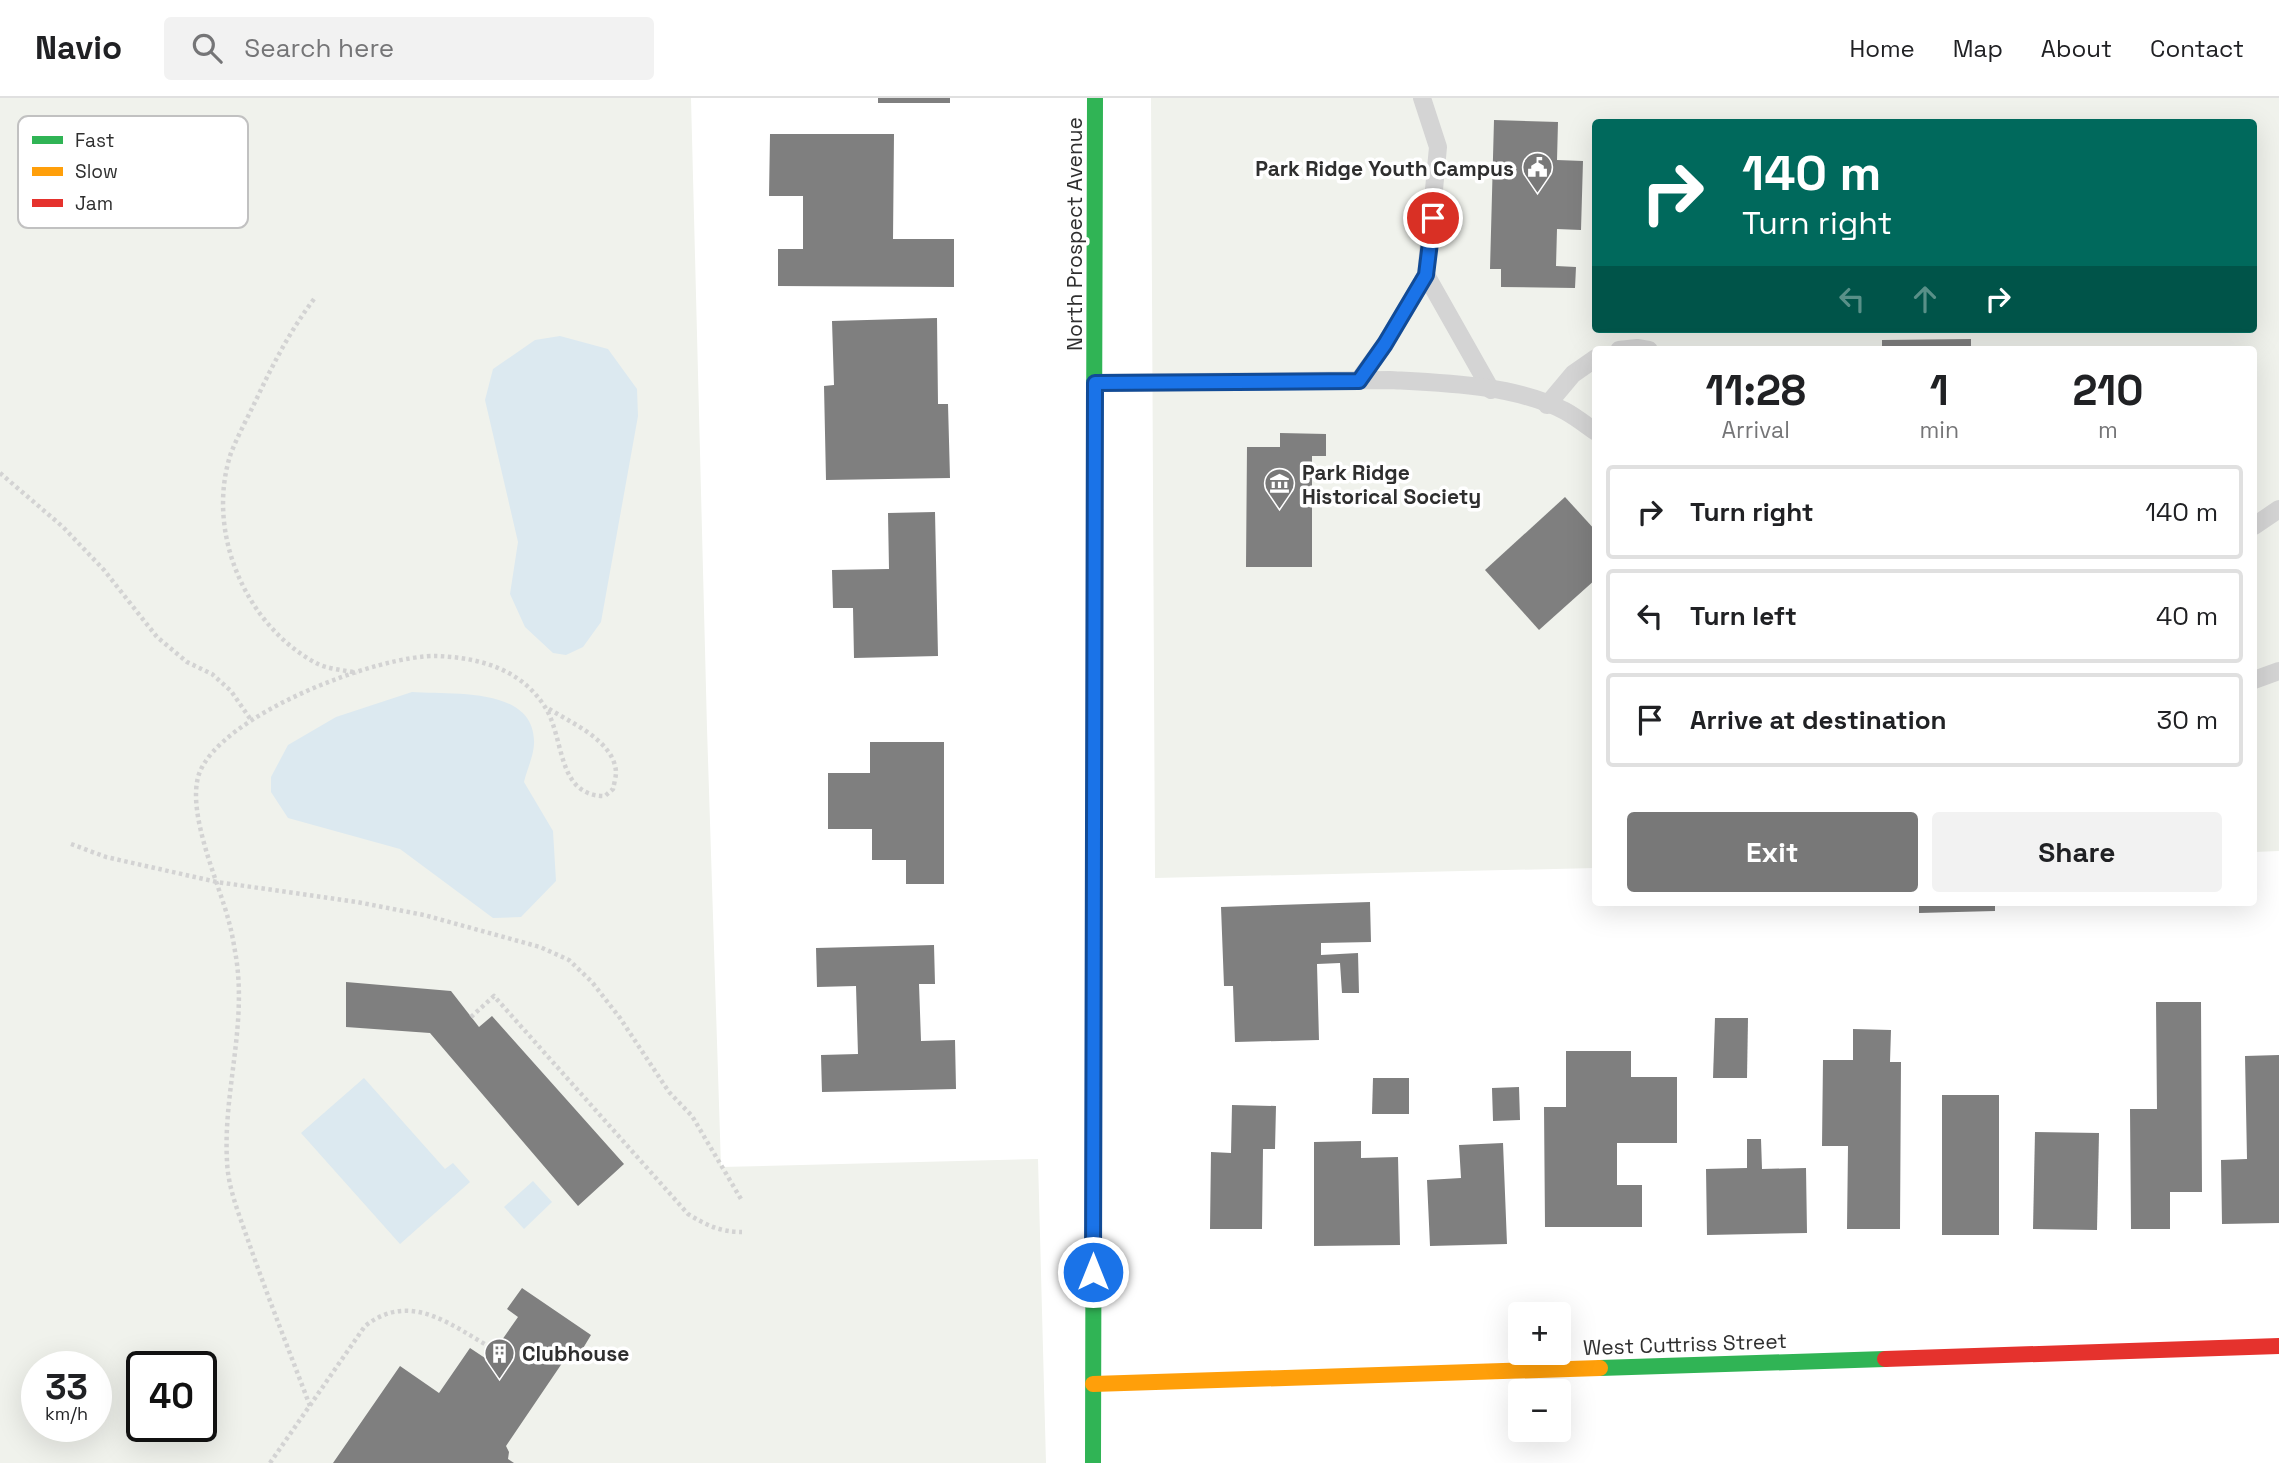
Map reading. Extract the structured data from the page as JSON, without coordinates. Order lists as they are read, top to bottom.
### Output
{
  "streets": {
    "street": ["North Prospect Avenue", "West Cuttriss Street"]
  },
  "crossings": [
    ["North Prospect Avenue", "West Cuttriss Street"]
  ],
  "places": {
    "public building": ["Park Ridge Youth Campus"],
    "museum": ["Park Ridge Historical Society"],
    "building": ["Clubhouse"]
  },
  "legend": ["Fast", "Slow", "Jam"],
  "page": {
    "header": "Navio",
    "search": "Search here",
    "nav": [
      "Home",
      "Map",
      "About",
      "Contact"
    ],
    "turn": ["140 m", "Turn right"],
    "eta": [
      "11:28",
      "Arrival",
      "1",
      "min",
      "210",
      "m"
    ],
    "list": [
      {
        "name": "Turn right",
        "value": "140 m"
      },
      {
        "name": "Turn left",
        "value": "40 m"
      },
      {
        "name": "Arrive at destination",
        "value": "30 m"
      }
    ],
    "buttons": ["Exit", "Share"],
    "map_buttons": ["+", "−"],
    "speed": "33 km/h",
    "limit": "40"
  }
}
